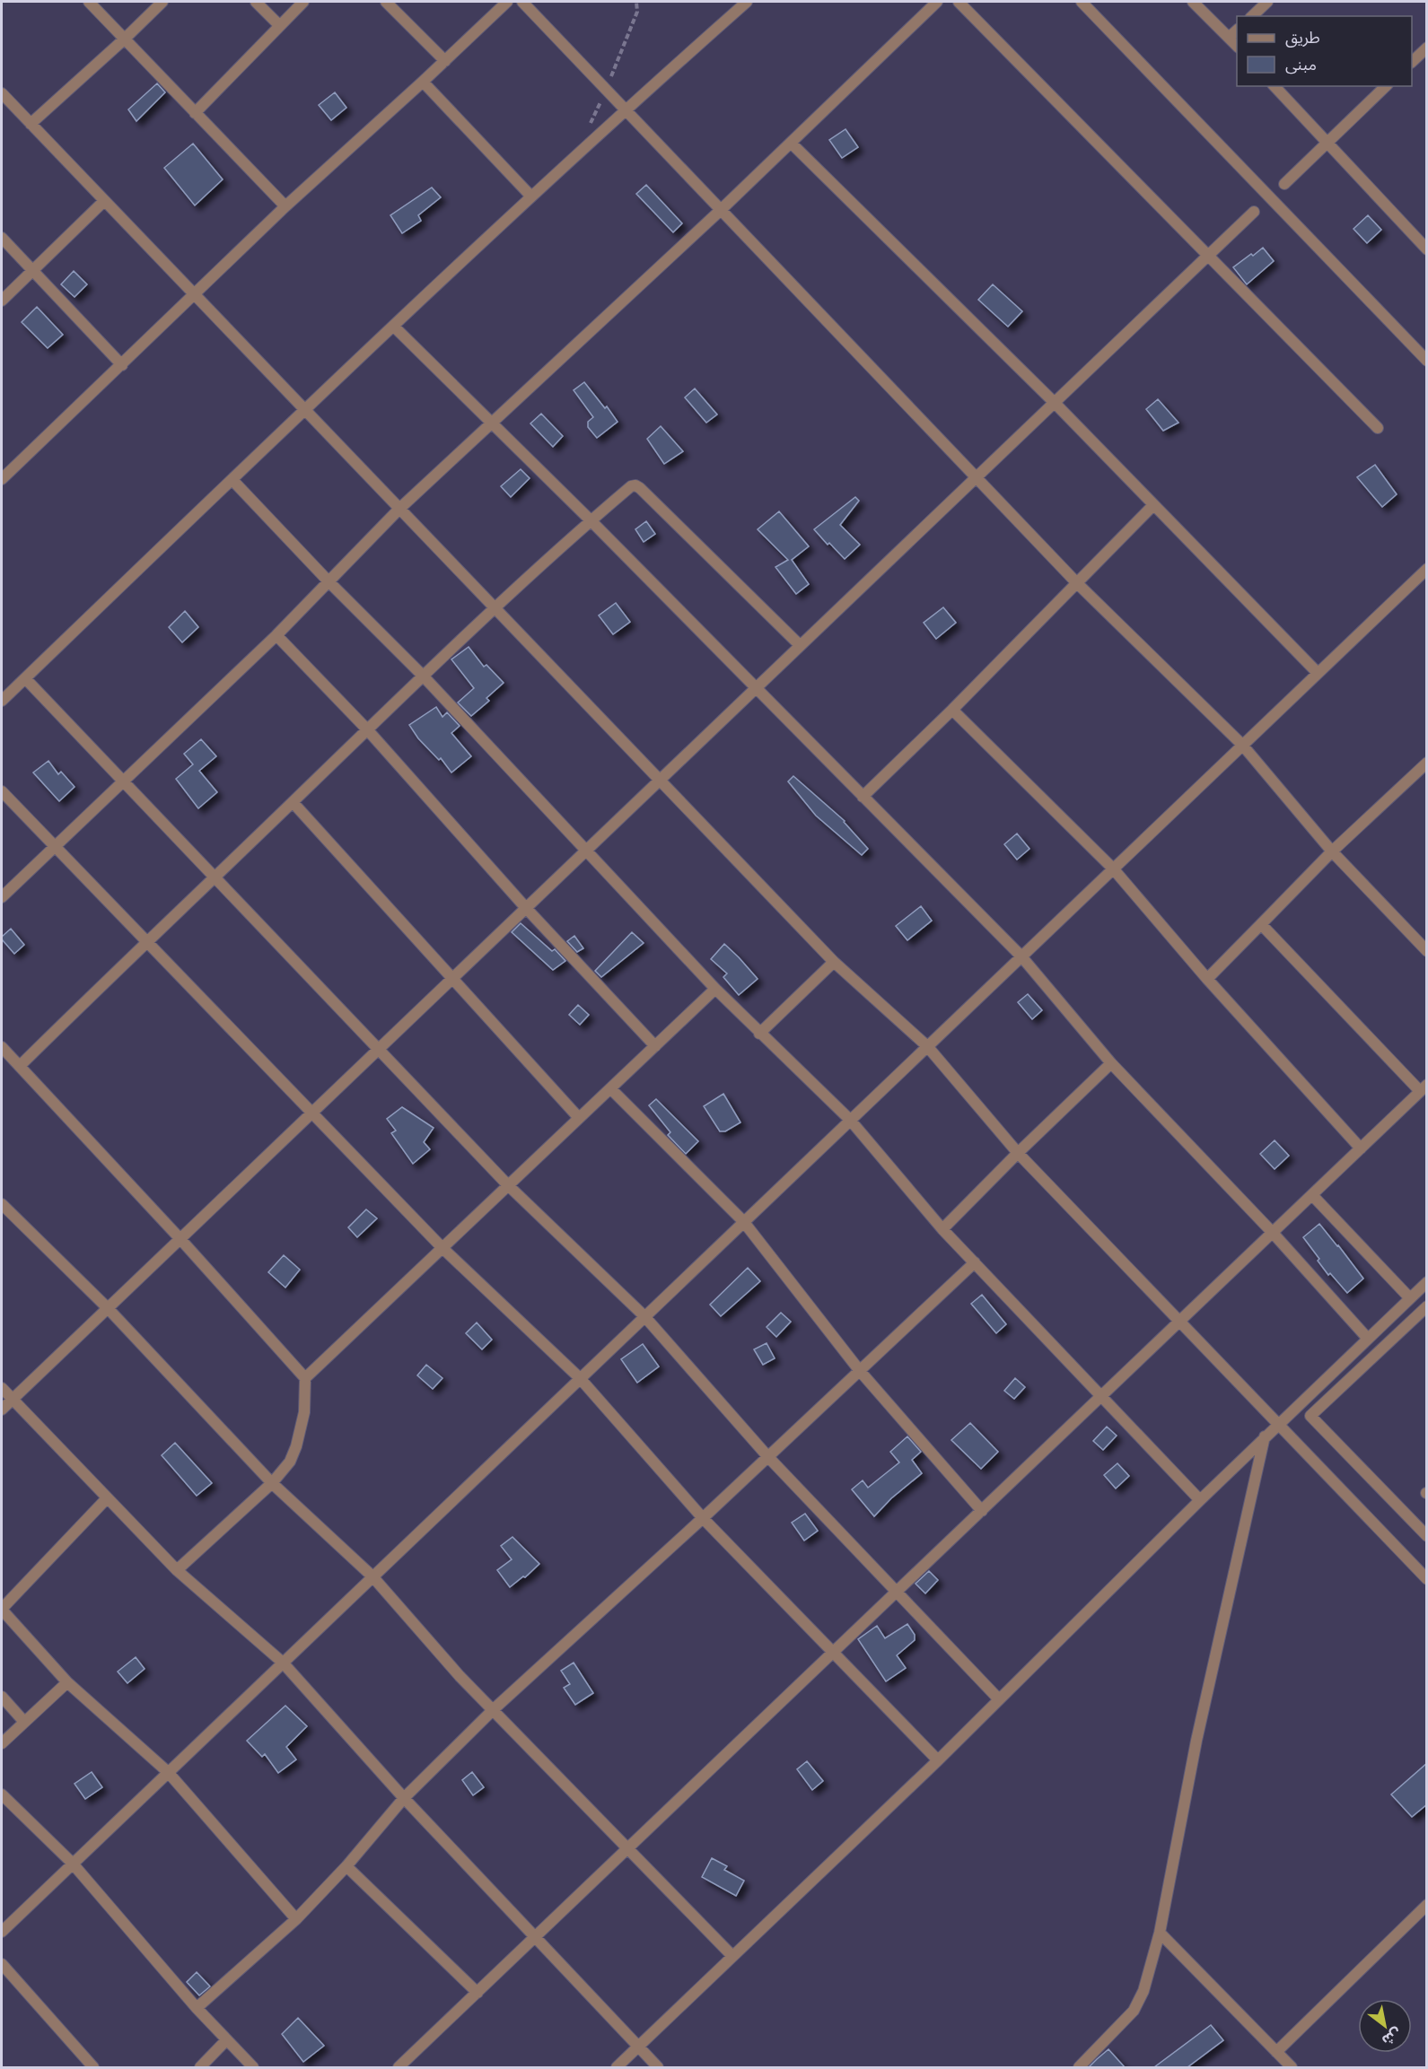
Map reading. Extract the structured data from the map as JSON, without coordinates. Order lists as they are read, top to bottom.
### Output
{
  "legend": ["طريق", "مبنى"],
  "north": "bottom right"
}
